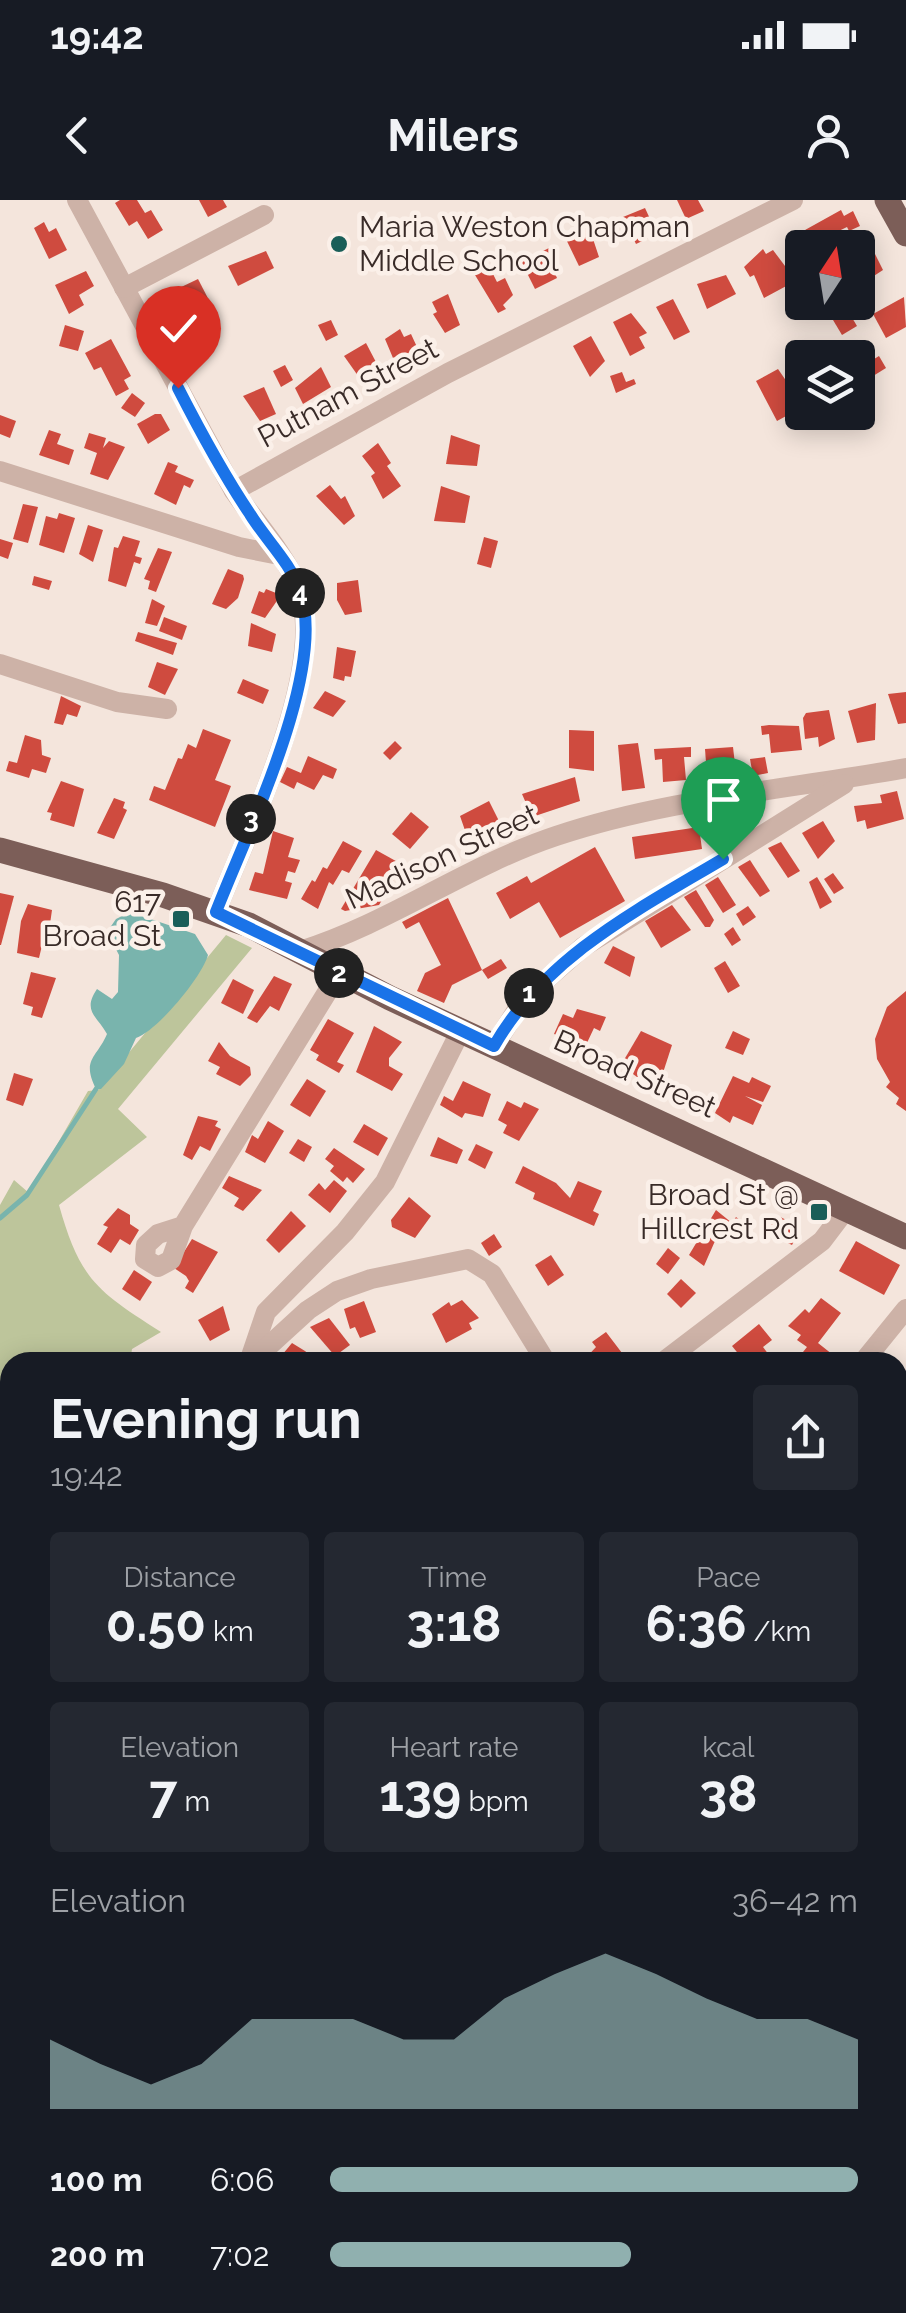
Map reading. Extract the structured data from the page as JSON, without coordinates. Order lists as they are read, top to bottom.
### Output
{
  "streets": {
    "main road": ["Broad Street"],
    "street": ["Putnam Street", "Madison Street"]
  },
  "crossings": [
    ["Madison Street", "Broad Street"]
  ],
  "places": {
    "other": ["Maria Weston Chapman Middle School"],
    "transit": ["617 Broad St", "Broad St @ Hillcrest Rd"]
  },
  "north": "top",
  "page": {
    "status": "19:42",
    "header": "Milers",
    "pins": [
      "4",
      "3",
      "2",
      "1"
    ],
    "heading": ["Evening run", "19:42"],
    "stats": [
      ["Distance", "0.50 km"],
      ["Time", "3:18"],
      ["Pace", "6:36 /km"],
      ["Elevation", "7 m"],
      ["Heart rate", "139 bpm"],
      ["kcal", "38"]
    ],
    "chart": ["Elevation", "36–42 m"],
    "list": [
      {
        "name": "100 m",
        "note": "6:06"
      },
      {
        "name": "200 m",
        "note": "7:02"
      }
    ]
  }
}
